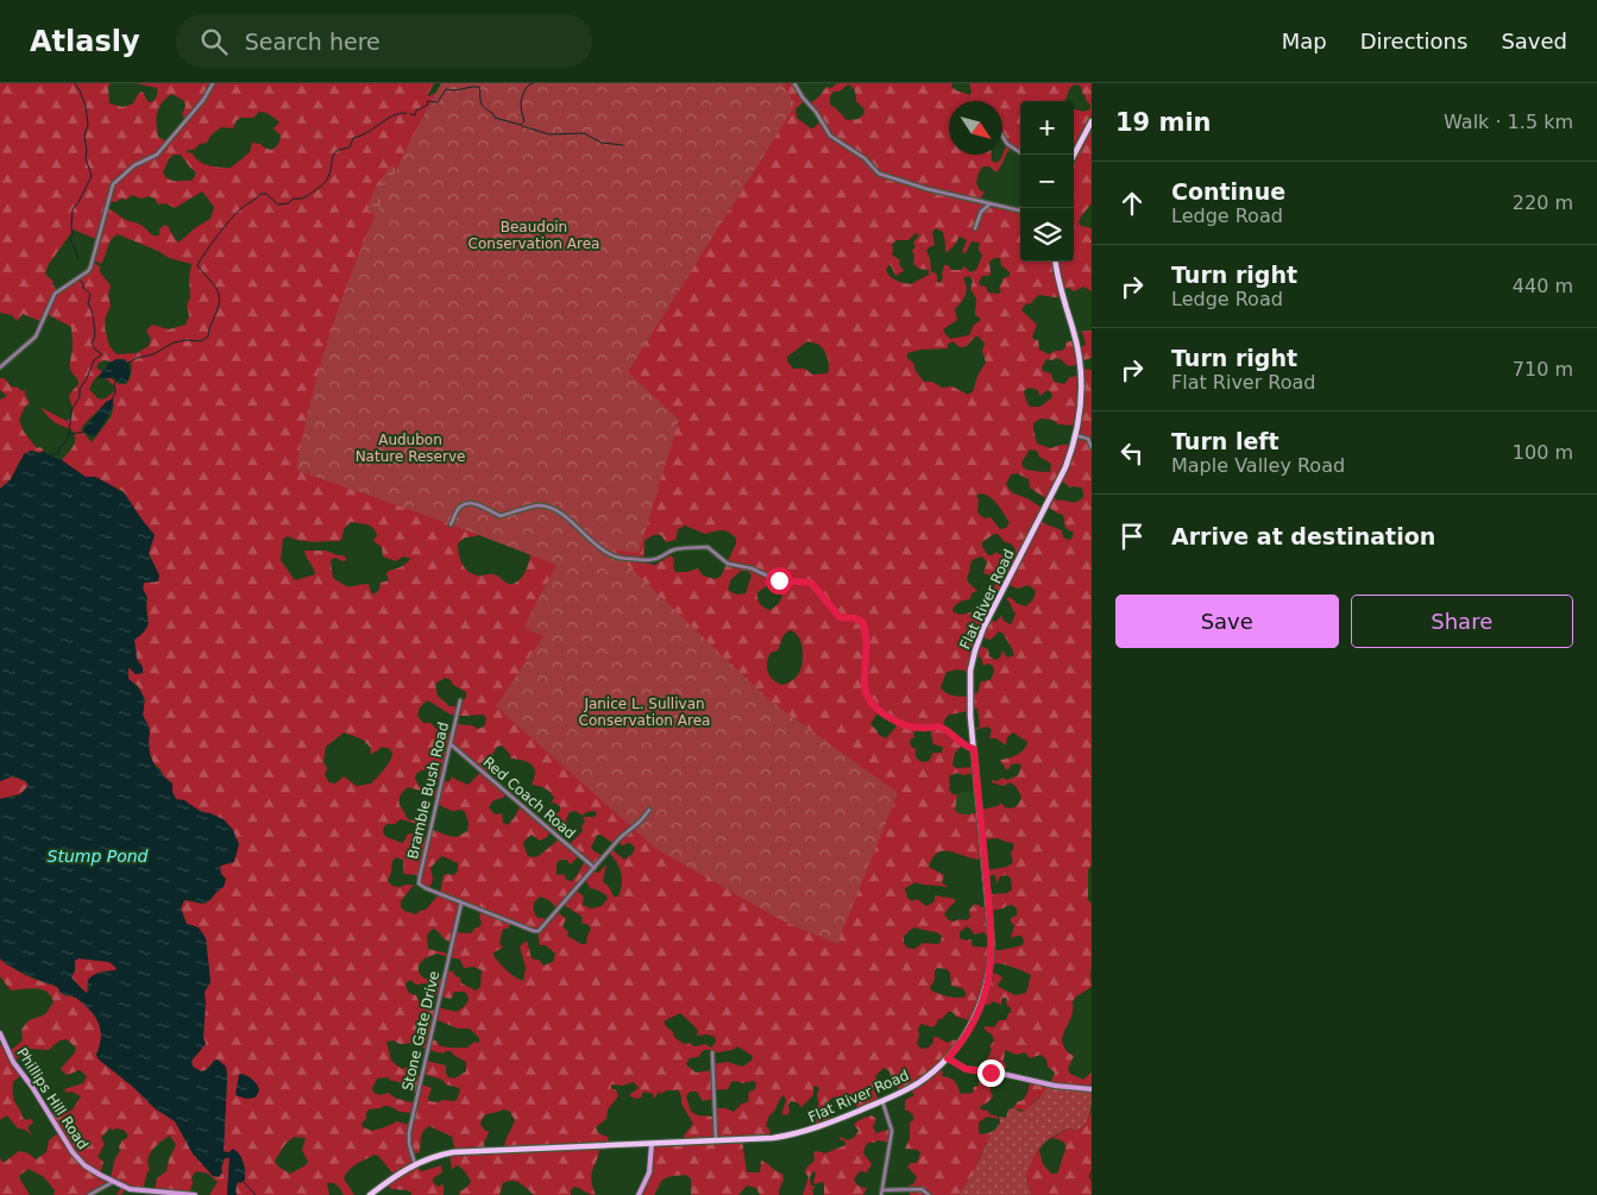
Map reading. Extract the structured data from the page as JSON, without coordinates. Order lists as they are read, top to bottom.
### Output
{
  "streets": {
    "main road": ["Flat River Road"],
    "street": [
      "Bramble Bush Road",
      "Red Coach Road",
      "Stone Gate Drive",
      "Phillips Hill Road"
    ]
  },
  "crossings": [
    ["Flat River Road", "Stone Gate Drive"],
    ["Bramble Bush Road", "Red Coach Road"],
    ["Bramble Bush Road", "Stone Gate Drive"]
  ],
  "water": ["Stump Pond"],
  "parks": ["Beaudoin Conservation Area", "Audubon Nature Reserve", "Janice L. Sullivan Conservation Area"],
  "north": "bottom right",
  "page": {
    "header": "Atlasly",
    "search": "Search here",
    "nav": ["Map", "Directions", "Saved"],
    "heading": ["19 min", "Walk · 1.5 km"],
    "map_buttons": ["+", "−"],
    "list": [
      ["Continue", "Ledge Road", "220 m"],
      ["Turn right", "Ledge Road", "440 m"],
      ["Turn right", "Flat River Road", "710 m"],
      ["Turn left", "Maple Valley Road", "100 m"],
      "Arrive at destination"
    ],
    "buttons": ["Save", "Share"]
  }
}
